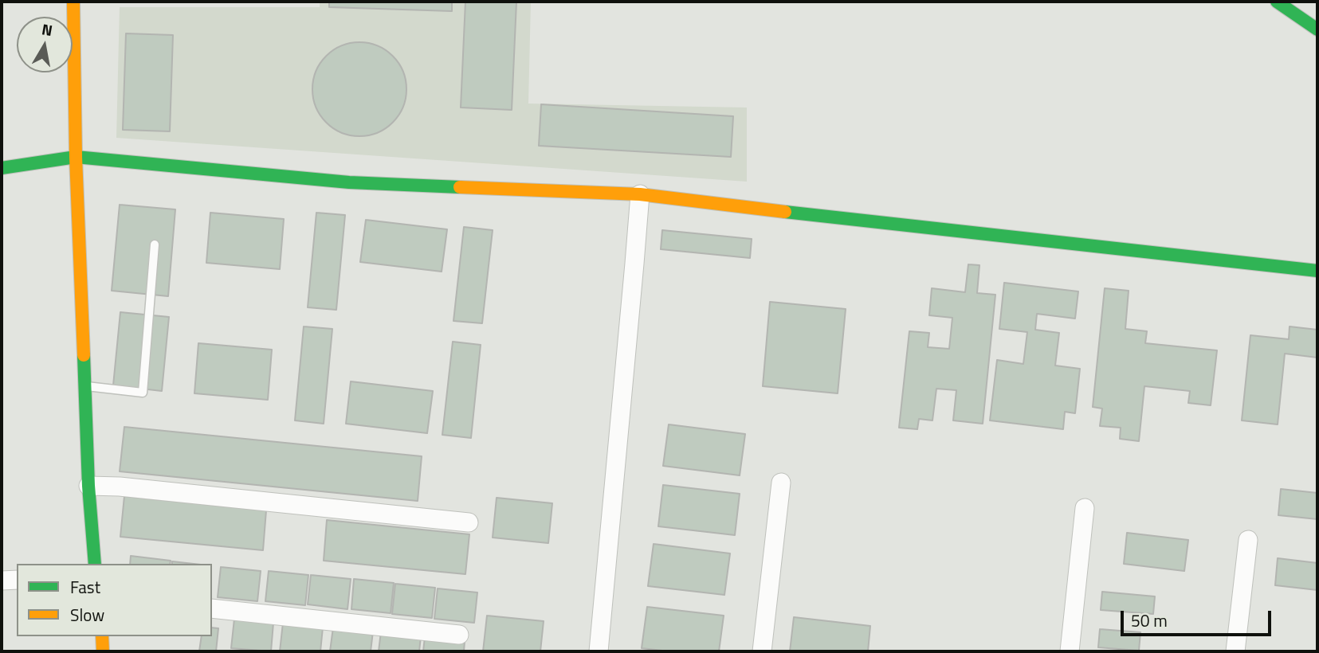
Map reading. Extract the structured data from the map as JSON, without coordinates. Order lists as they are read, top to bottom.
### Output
{
  "legend": ["Fast", "Slow"],
  "scale_bar": "50 m",
  "north": "top"
}
